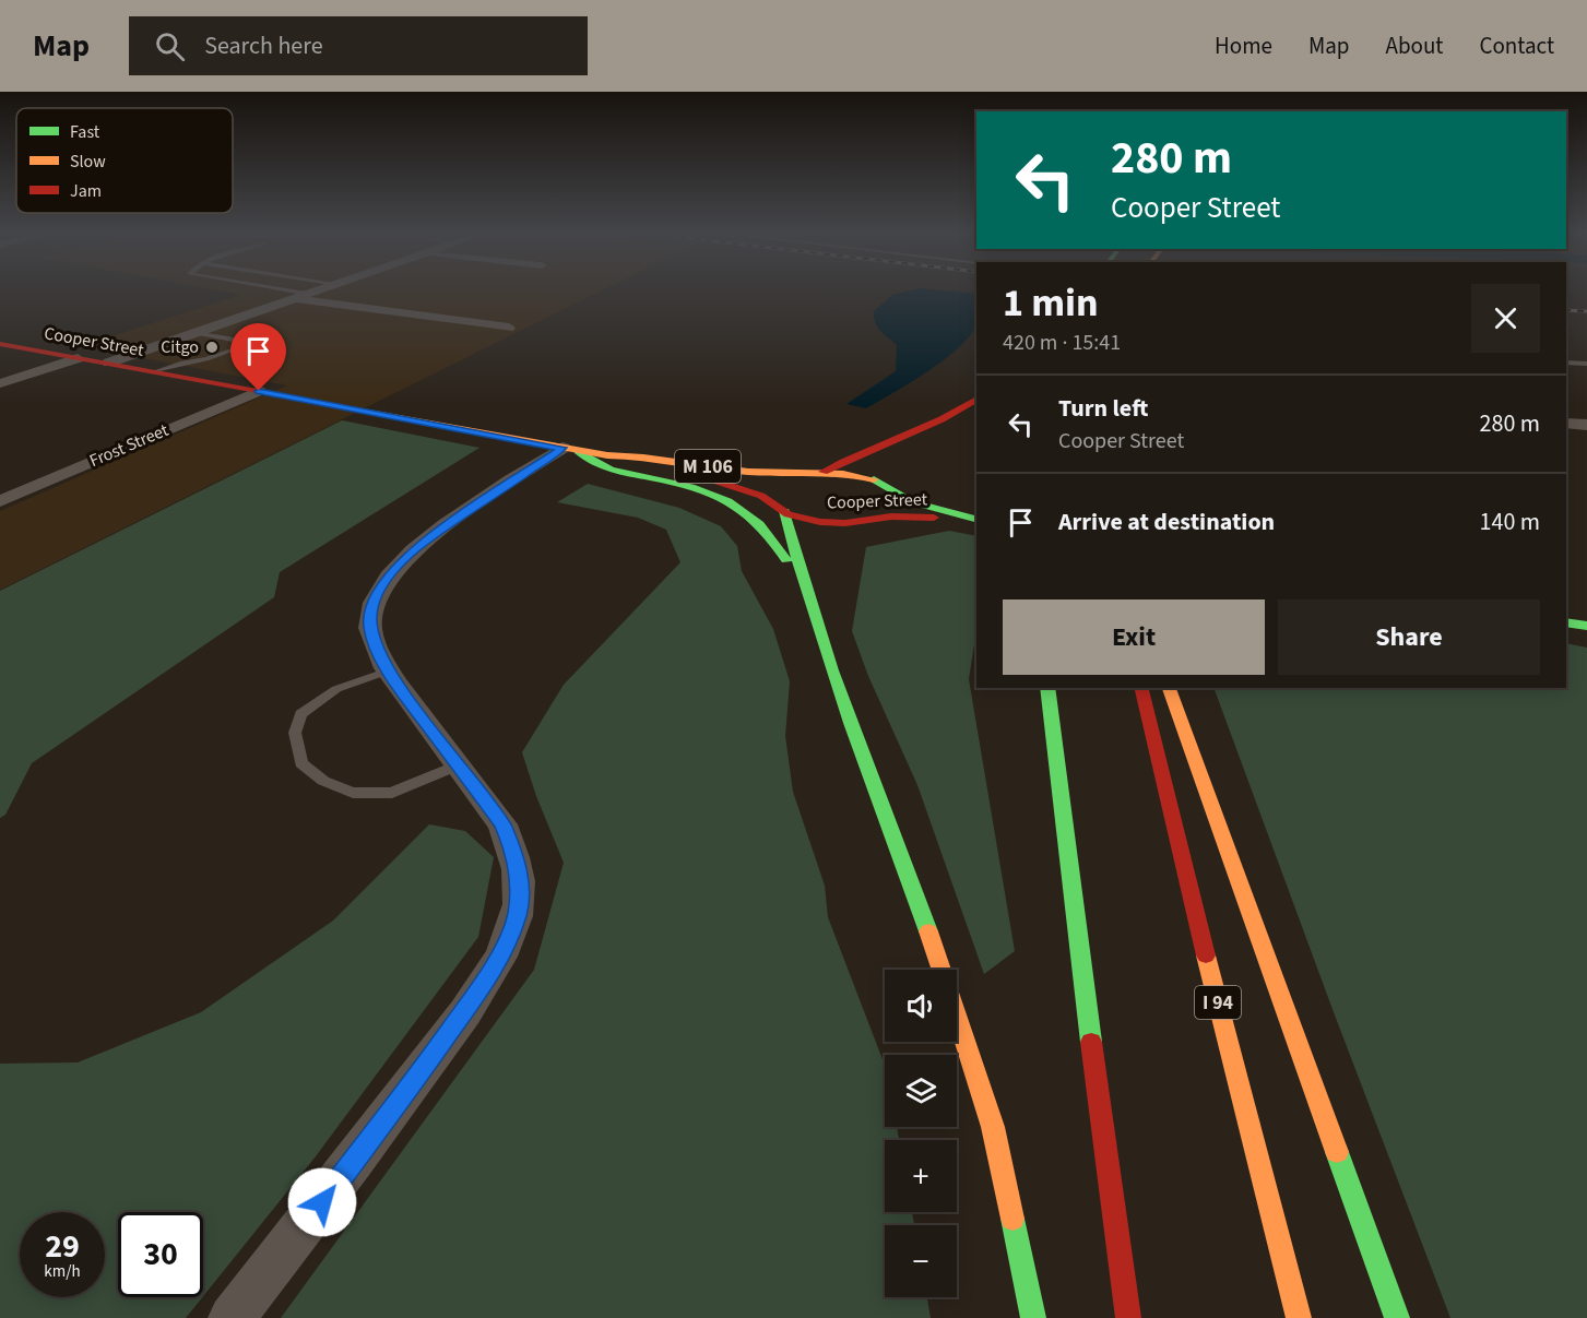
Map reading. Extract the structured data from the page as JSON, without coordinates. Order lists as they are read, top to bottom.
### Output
{
  "streets": {
    "main road": ["Cooper Street", "M 106", "I 94"],
    "street": ["Frost Street"]
  },
  "crossings": [
    ["Cooper Street", "Frost Street"]
  ],
  "places": ["Citgo"],
  "legend": ["Fast", "Slow", "Jam"],
  "page": {
    "header": "Map",
    "search": "Search here",
    "nav": [
      "Home",
      "Map",
      "About",
      "Contact"
    ],
    "turn": ["280 m", "Cooper Street"],
    "heading": ["1 min", "420 m · 15:41"],
    "list": [
      {
        "name": "Turn left",
        "note": "Cooper Street",
        "value": "280 m"
      },
      {
        "name": "Arrive at destination",
        "value": "140 m"
      }
    ],
    "buttons": ["Exit", "Share"],
    "map_buttons": ["+", "−"],
    "speed": "29 km/h",
    "limit": "30"
  }
}
